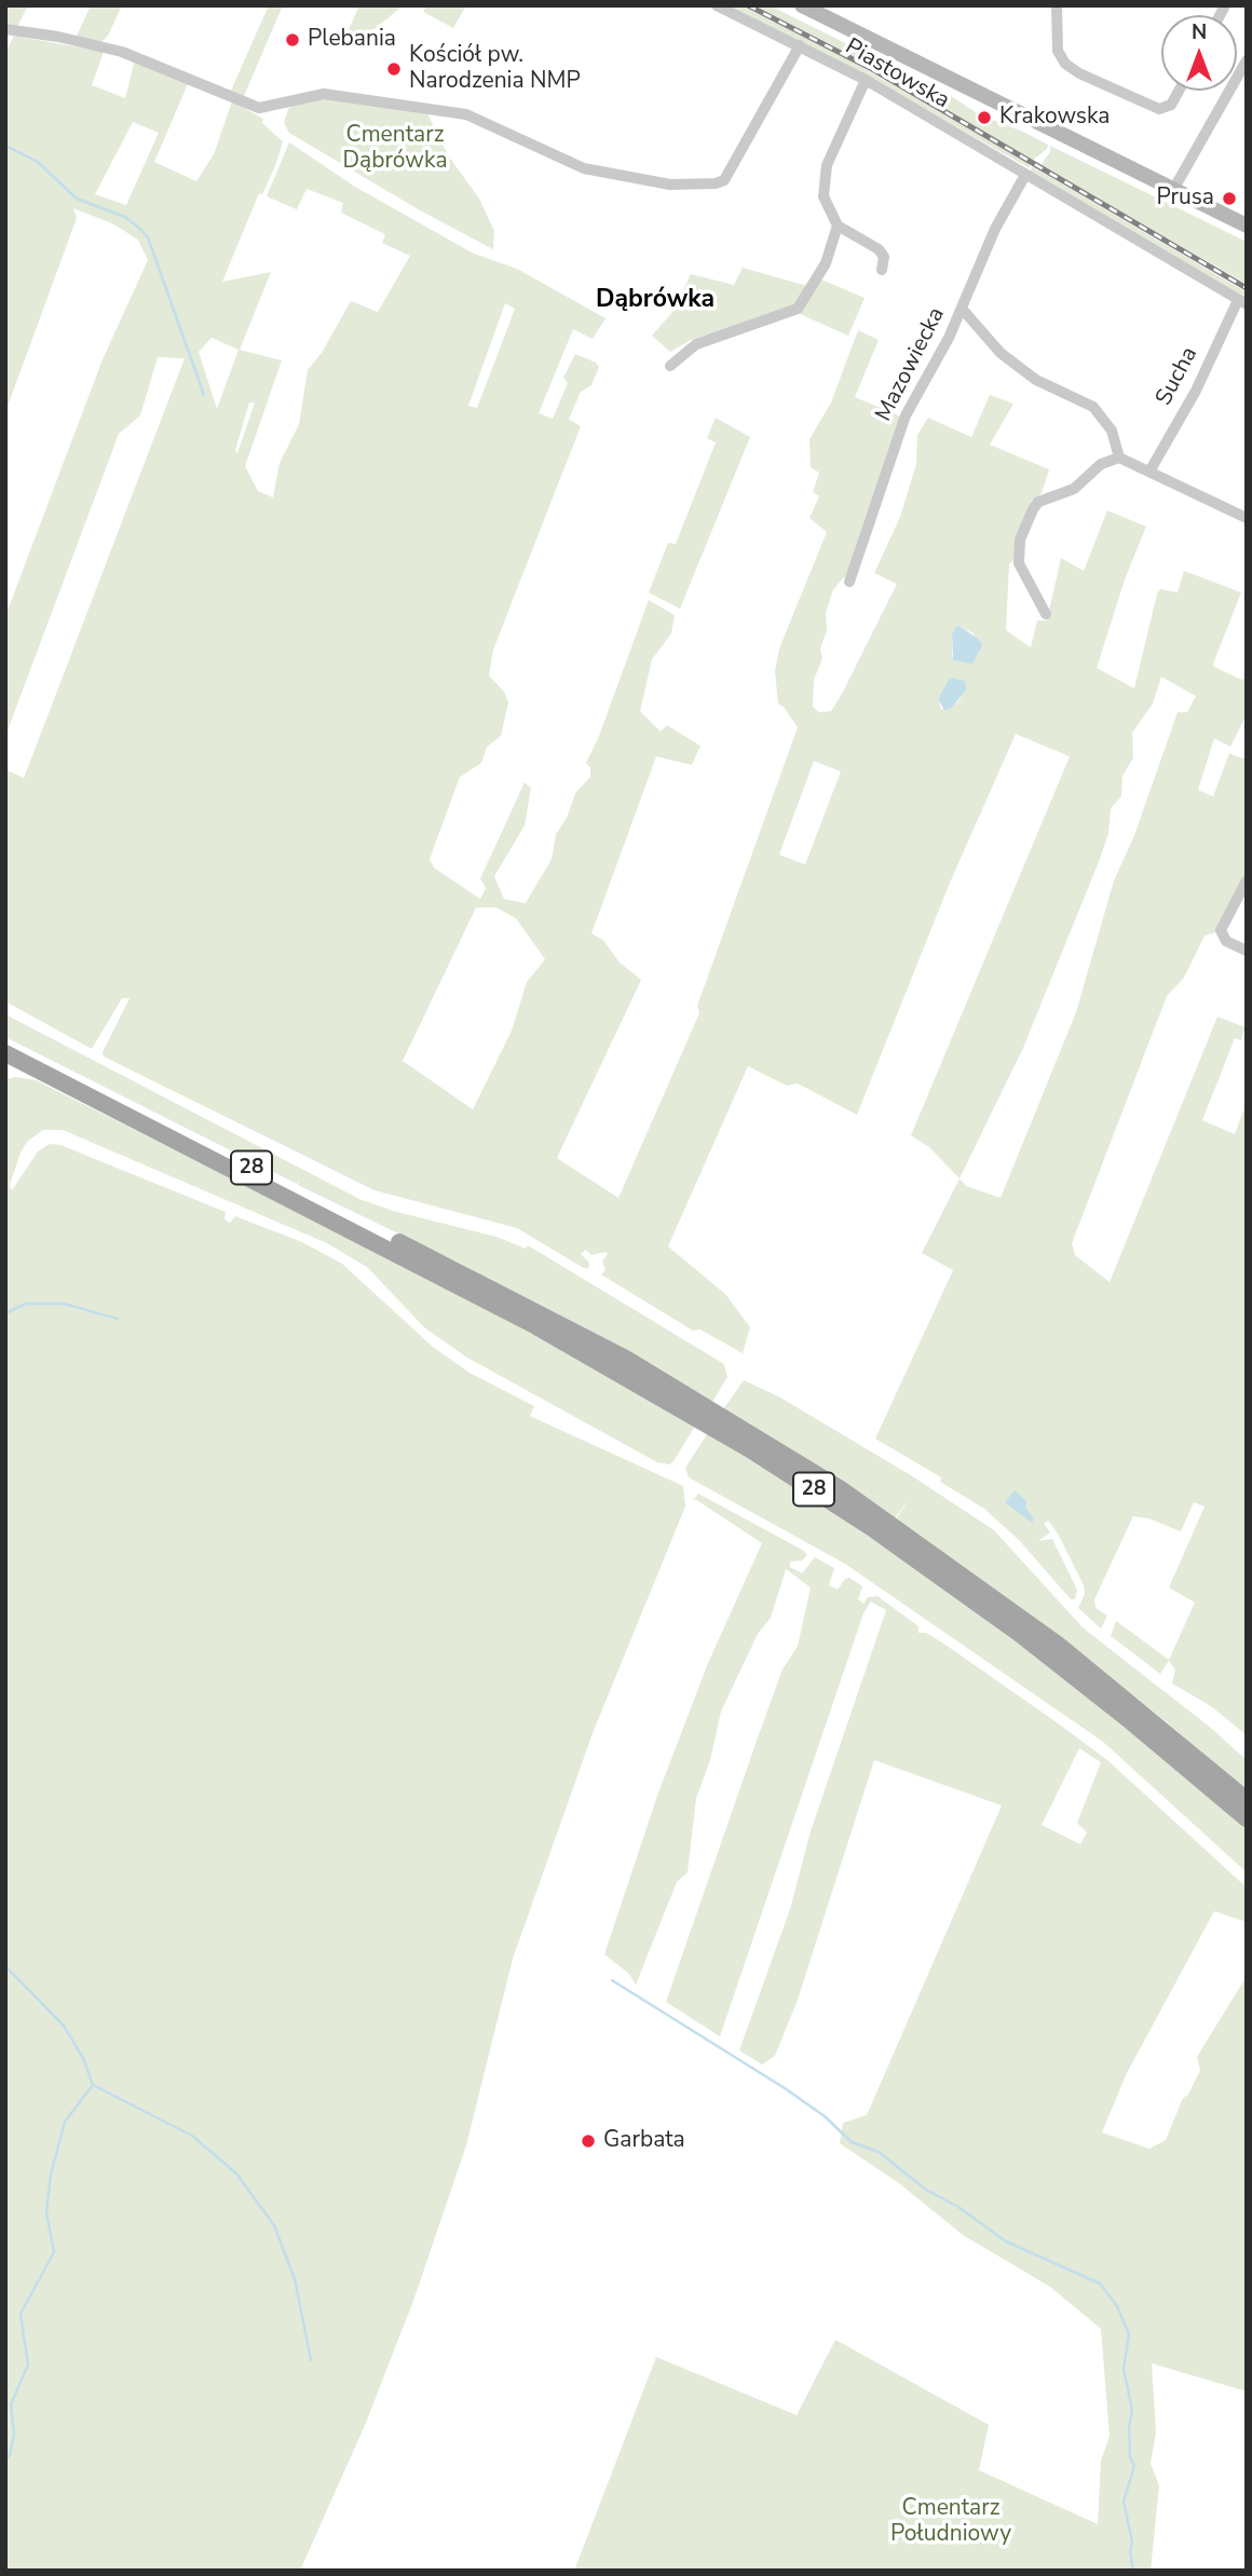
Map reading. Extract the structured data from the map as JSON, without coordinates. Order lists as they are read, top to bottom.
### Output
{
  "streets": {
    "main road": ["28"],
    "street": ["Piastowska", "Mazowiecka", "Sucha"]
  },
  "crossings": [
    ["Piastowska", "Mazowiecka"],
    ["Piastowska", "Sucha"]
  ],
  "districts": ["Dąbrówka"],
  "parks": ["Cmentarz Dąbrówka", "Cmentarz Południowy"],
  "places": [
    "Plebania",
    "Kościół pw. Narodzenia NMP",
    "Krakowska",
    "Prusa",
    "Garbata"
  ],
  "north": "top"
}
